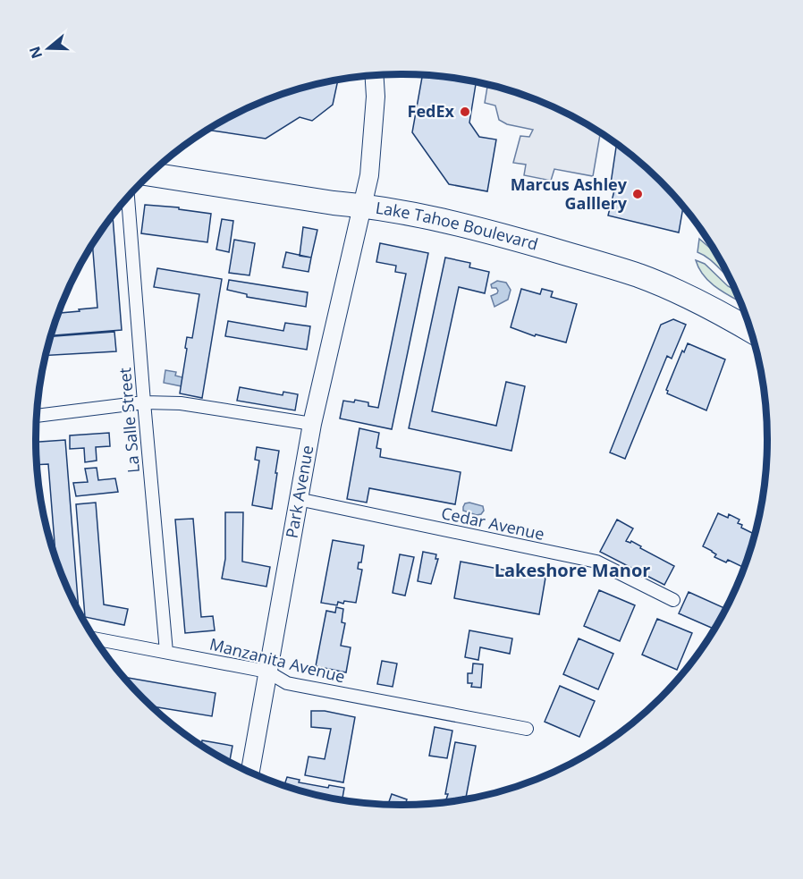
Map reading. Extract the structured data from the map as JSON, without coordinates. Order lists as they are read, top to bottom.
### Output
{
  "streets": {
    "highway": ["Lake Tahoe Boulevard"],
    "street": [
      "La Salle Street",
      "Park Avenue",
      "Cedar Avenue",
      "Manzanita Avenue"
    ]
  },
  "crossings": [
    ["Lake Tahoe Boulevard", "Park Avenue"],
    ["La Salle Street", "Manzanita Avenue"],
    ["Park Avenue", "Cedar Avenue"],
    ["Park Avenue", "Manzanita Avenue"]
  ],
  "districts": ["Lakeshore Manor"],
  "places": ["FedEx", "Marcus Ashley Galllery"],
  "north": "left"
}
